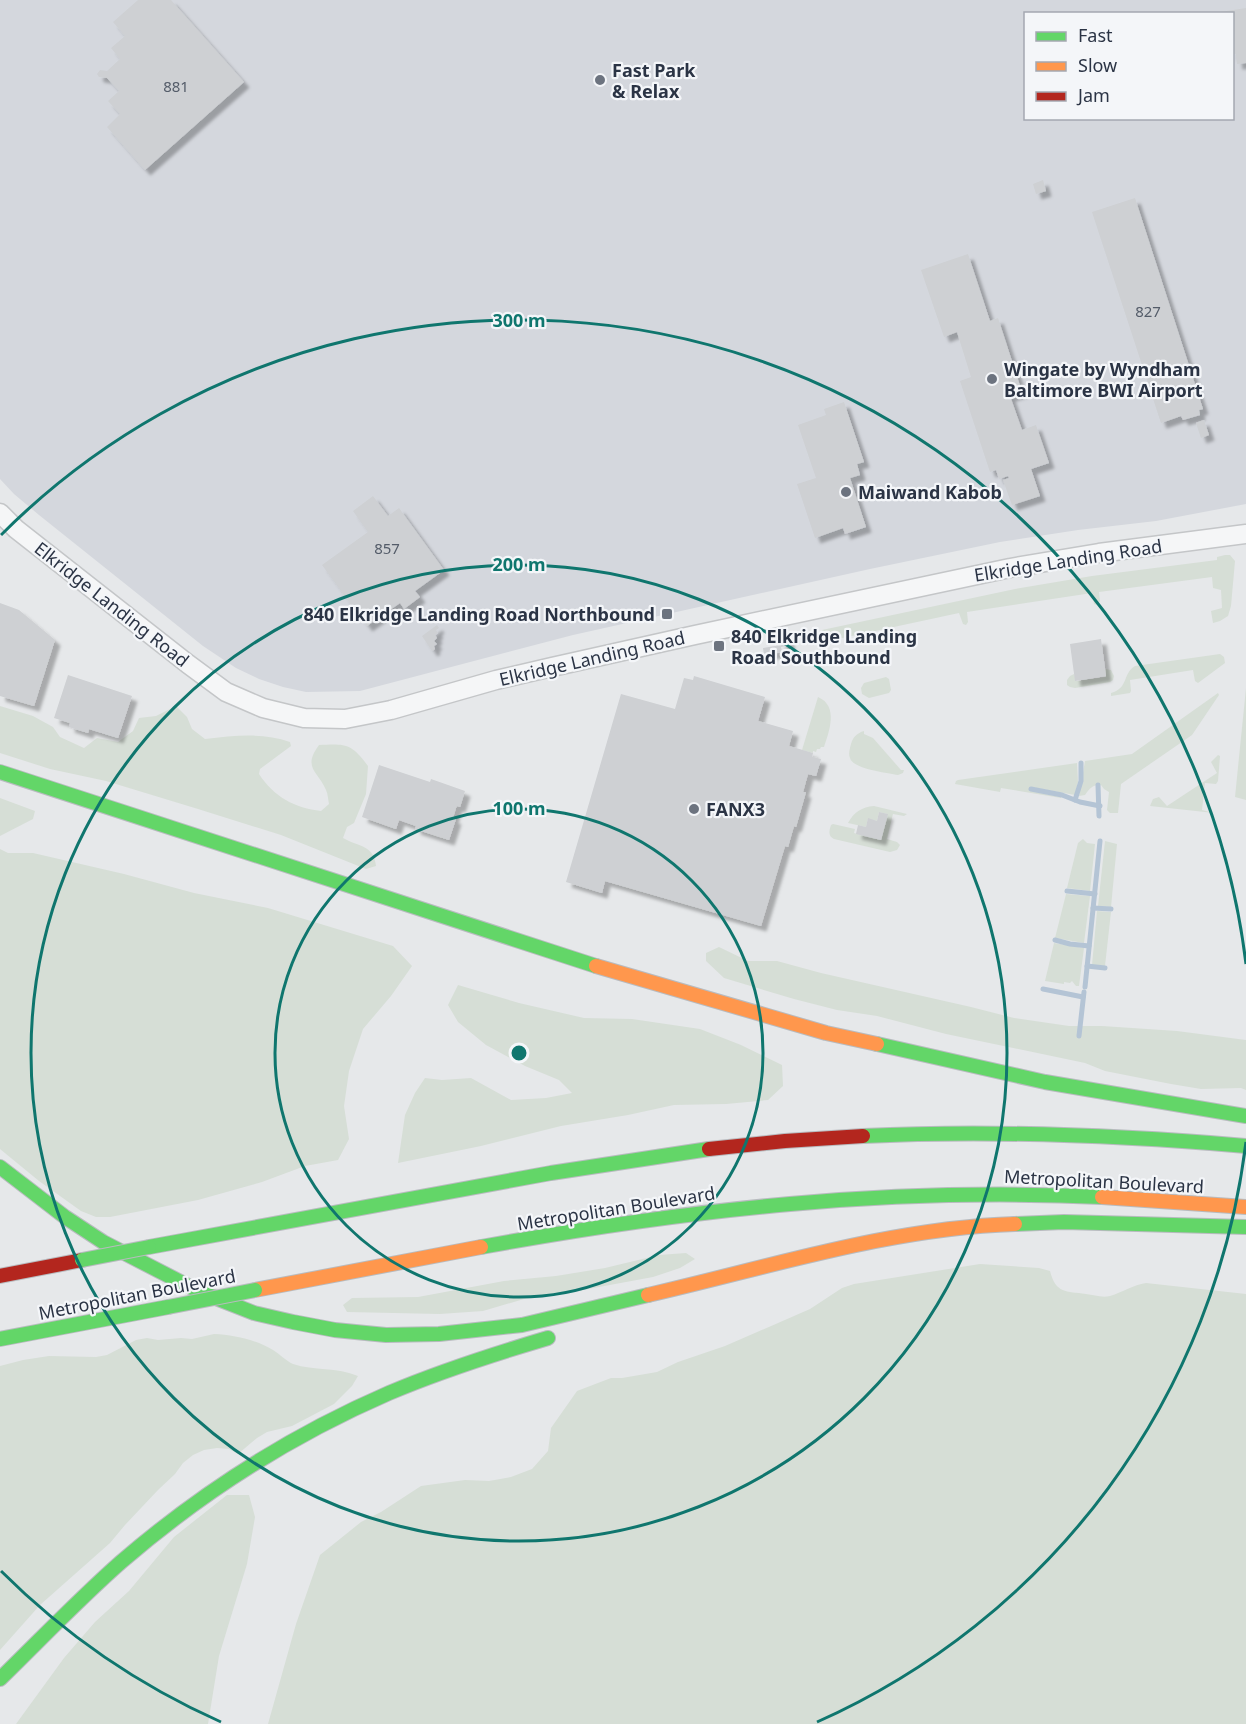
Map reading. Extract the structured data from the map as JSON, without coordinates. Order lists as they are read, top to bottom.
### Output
{
  "streets": {
    "highway": ["Metropolitan Boulevard"],
    "street": ["Elkridge Landing Road"]
  },
  "places": {
    "other": [
      "Fast Park & Relax",
      "Wingate by Wyndham Baltimore BWI Airport",
      "Maiwand Kabob",
      "FANX3"
    ],
    "transit": ["840 Elkridge Landing Road Northbound", "840 Elkridge Landing Road Southbound"]
  },
  "house_numbers": ["881", "827", "857"],
  "legend": ["Fast", "Slow", "Jam"],
  "rings": ["300 m", "200 m", "100 m"]
}
